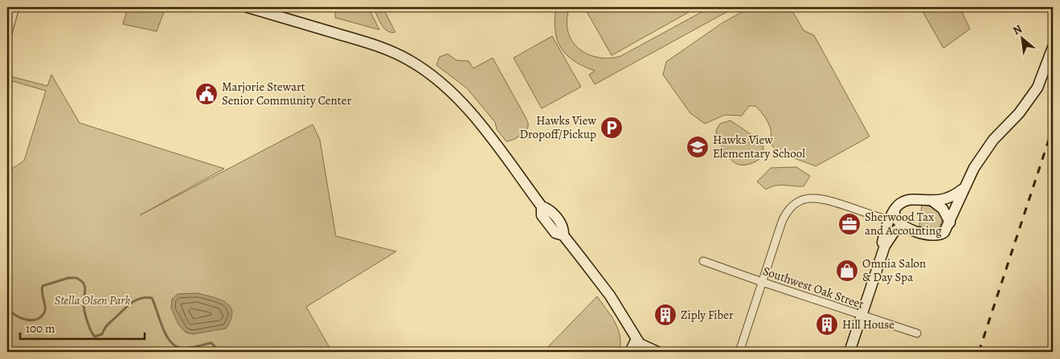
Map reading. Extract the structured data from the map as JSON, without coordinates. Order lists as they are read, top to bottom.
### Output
{
  "streets": {
    "street": ["Southwest Oak Street"]
  },
  "parks": ["Stella Olsen Park"],
  "places": {
    "public building": ["Marjorie Stewart Senior Community Center"],
    "parking": ["Hawks View Dropoff/Pickup"],
    "school or university": ["Hawks View Elementary School"],
    "office": ["Sherwood Tax and Accounting"],
    "shop": ["Omnia Salon & Day Spa"],
    "building": ["Ziply Fiber", "Hill House"]
  },
  "scale_bar": "100 m",
  "north": "top left"
}
